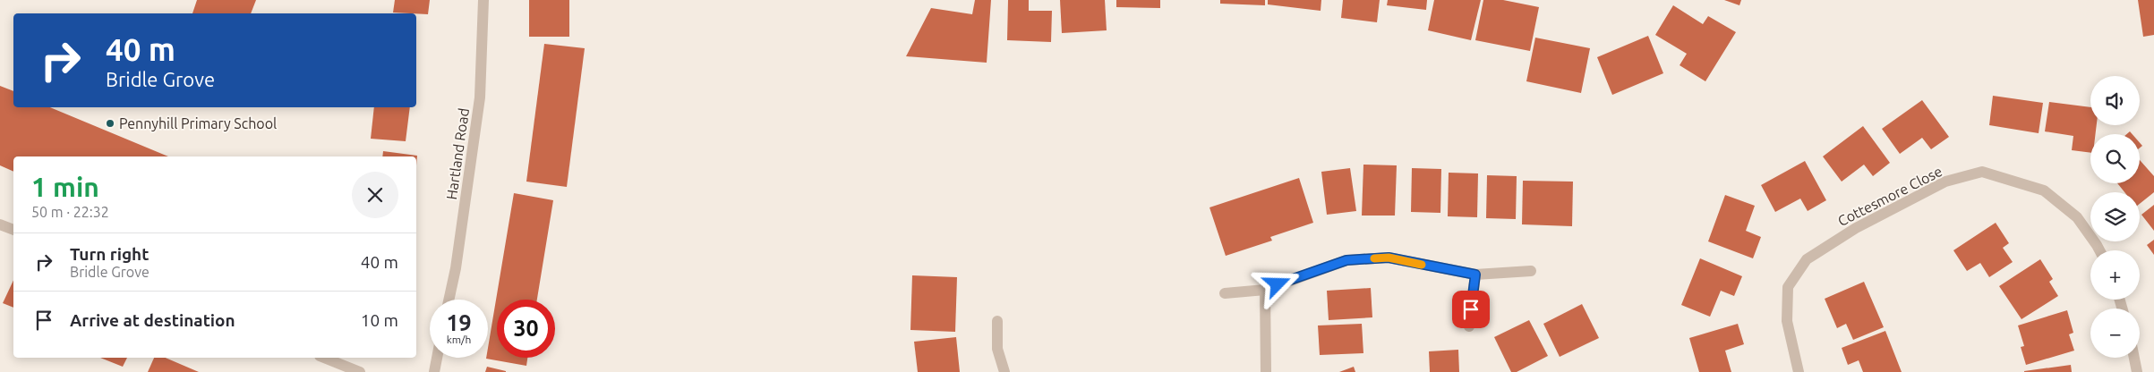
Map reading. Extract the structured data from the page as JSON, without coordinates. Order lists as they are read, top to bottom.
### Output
{
  "streets": {
    "street": ["Hartland Road", "Cottesmore Close"]
  },
  "places": ["Pennyhill Primary School"],
  "page": {
    "turn": ["40 m", "Bridle Grove"],
    "map_buttons": ["+", "−"],
    "heading": ["1 min", "50 m · 22:32"],
    "list": [
      {
        "name": "Turn right",
        "note": "Bridle Grove",
        "value": "40 m"
      },
      {
        "name": "Arrive at destination",
        "value": "10 m"
      }
    ],
    "speed": "19 km/h",
    "limit": "30"
  }
}
